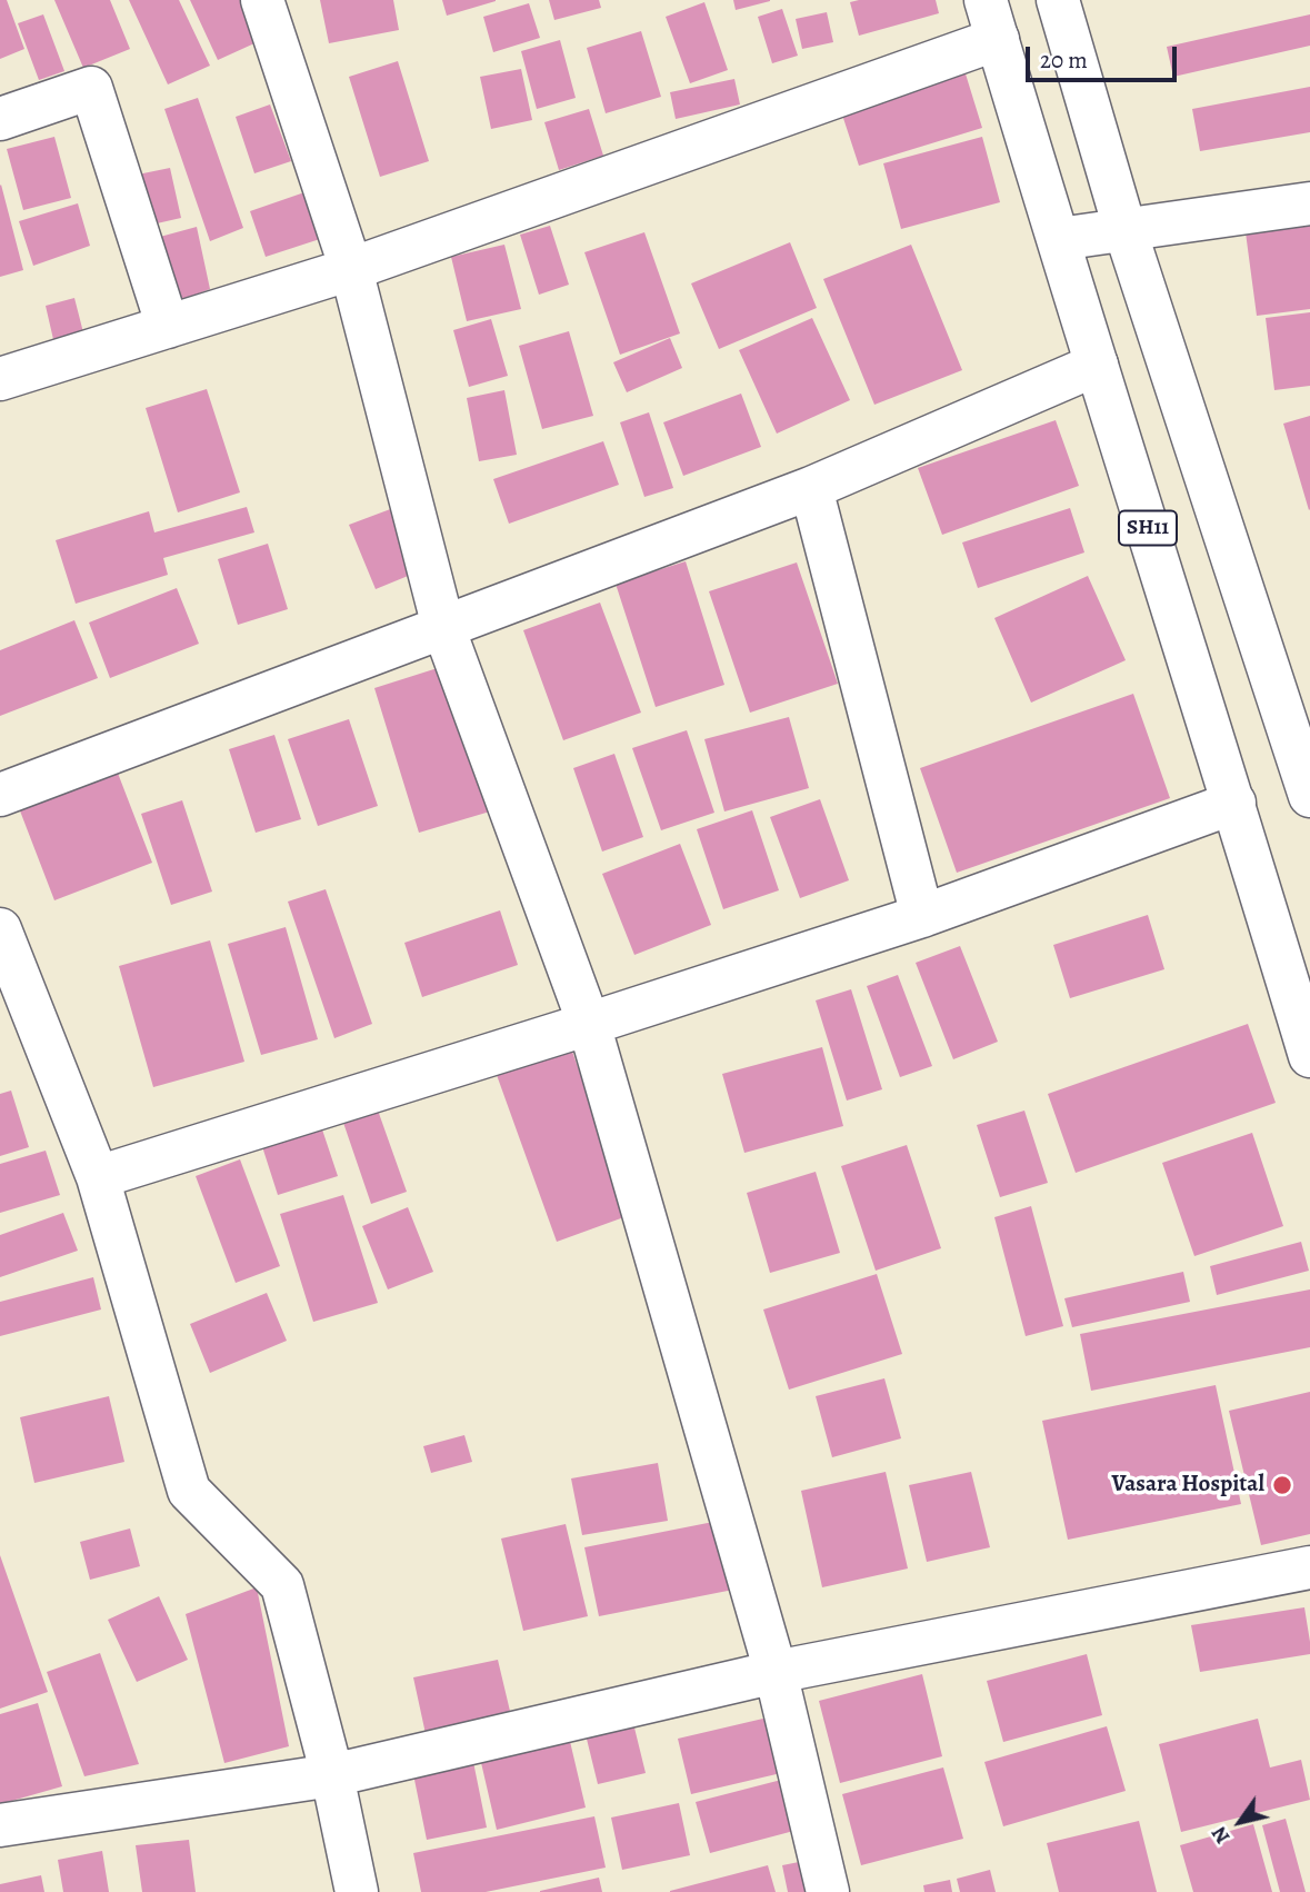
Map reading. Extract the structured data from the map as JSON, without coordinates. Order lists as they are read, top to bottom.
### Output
{
  "streets": {
    "street": ["SH11"]
  },
  "places": ["Vasara Hospital"],
  "scale_bar": "20 m",
  "north": "bottom left"
}
